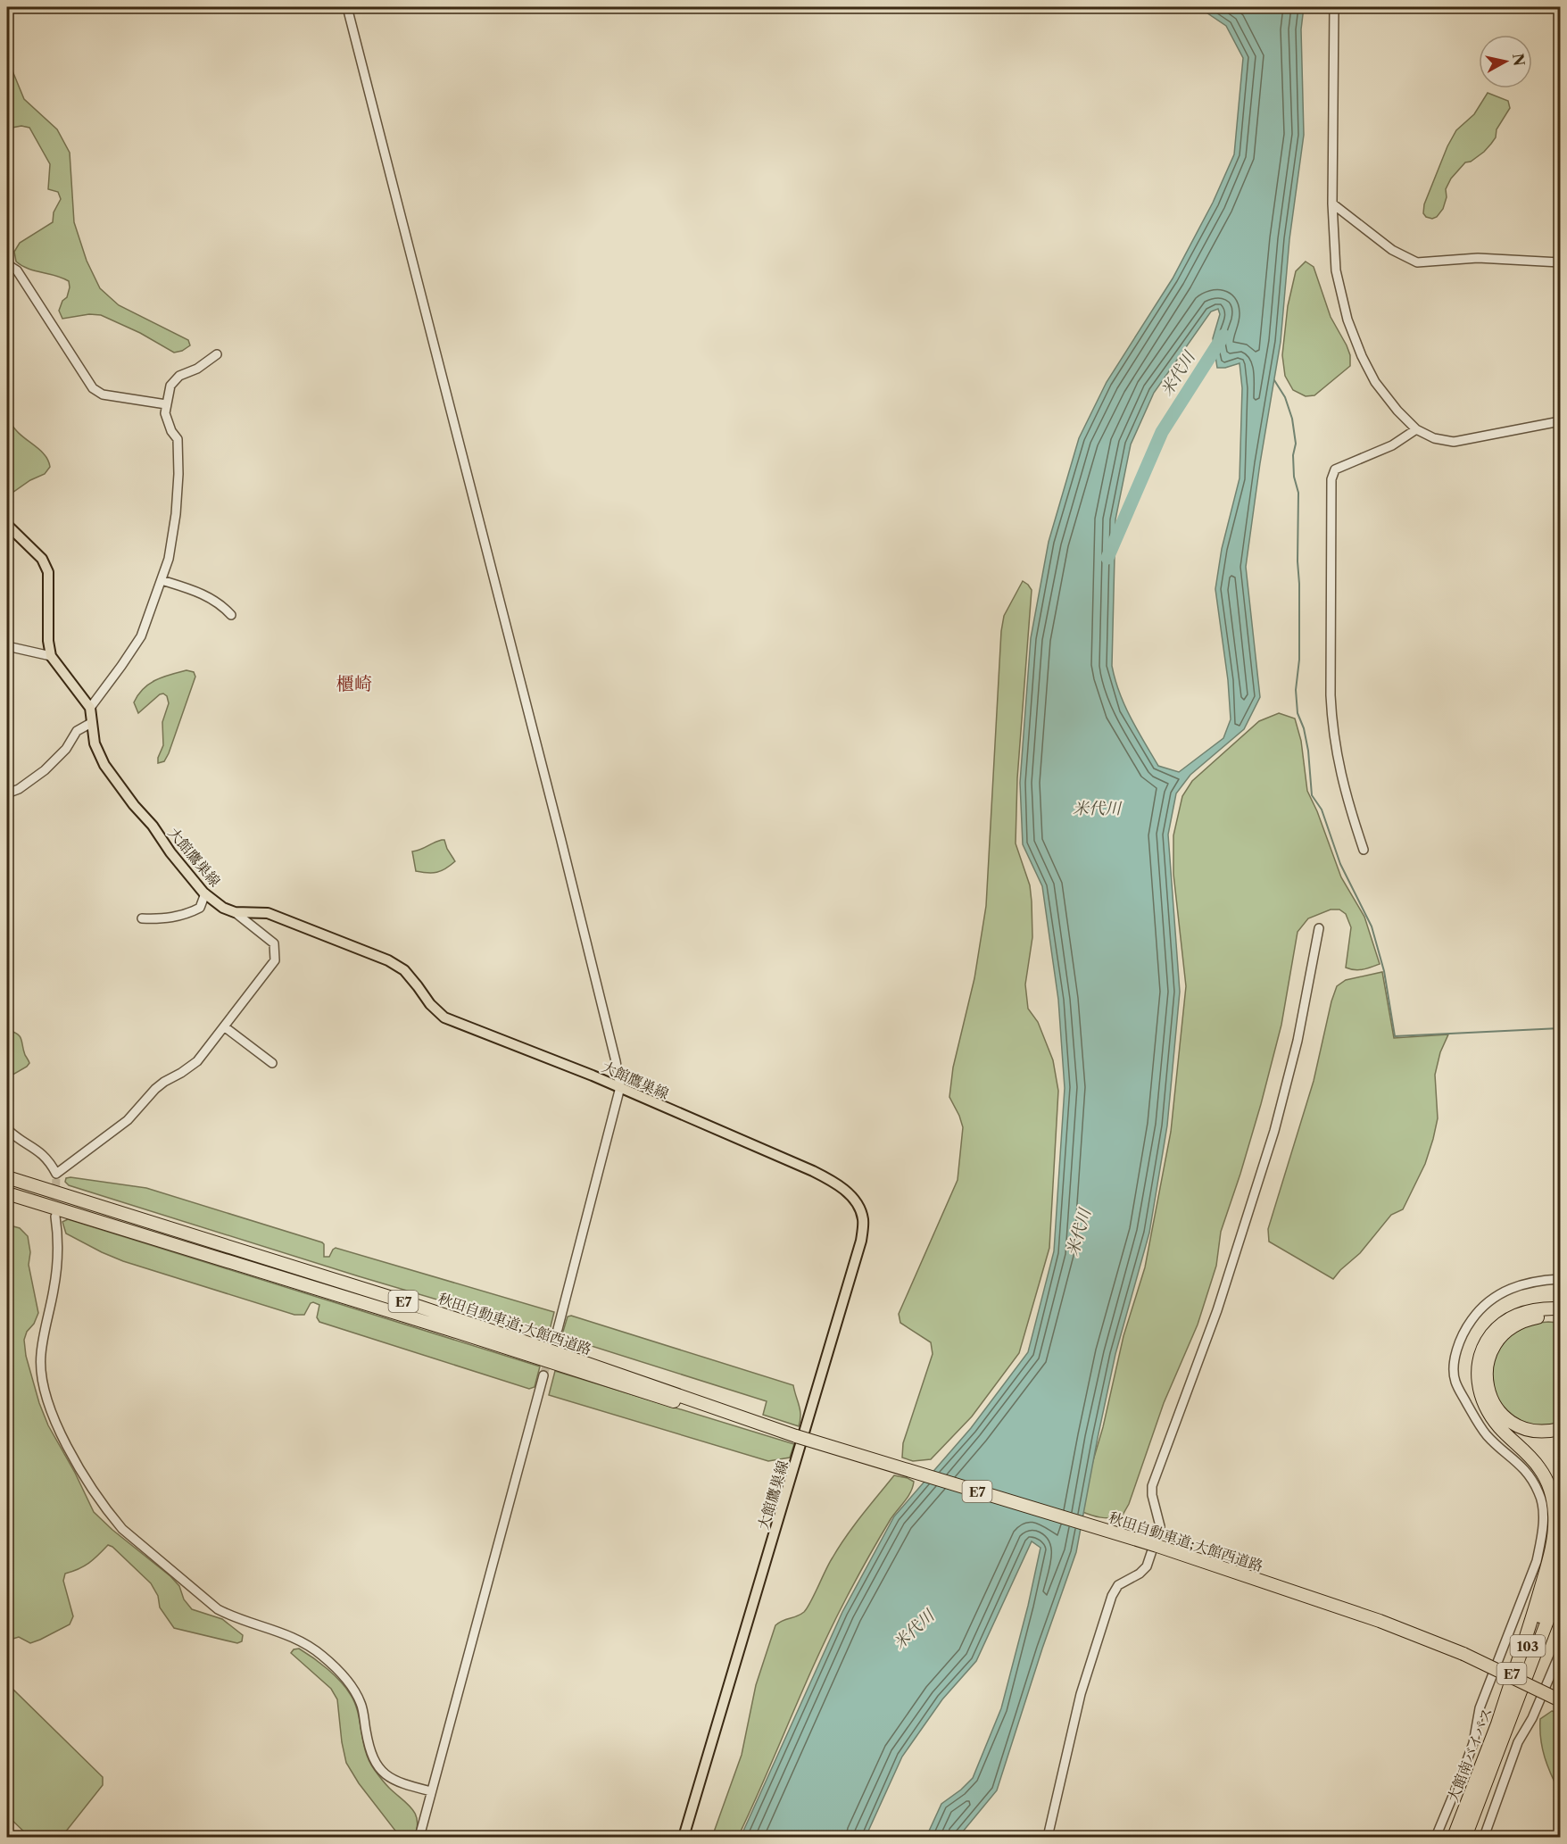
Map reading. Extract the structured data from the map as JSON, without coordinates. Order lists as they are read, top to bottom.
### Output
{
  "streets": {
    "highway": [
      "E7",
      "秋田自動車道;大館西道路",
      "103",
      "大館南バイパス"
    ],
    "main road": ["大館鷹巣線"]
  },
  "districts": ["櫃崎"],
  "water": ["米代川"],
  "north": "right"
}
